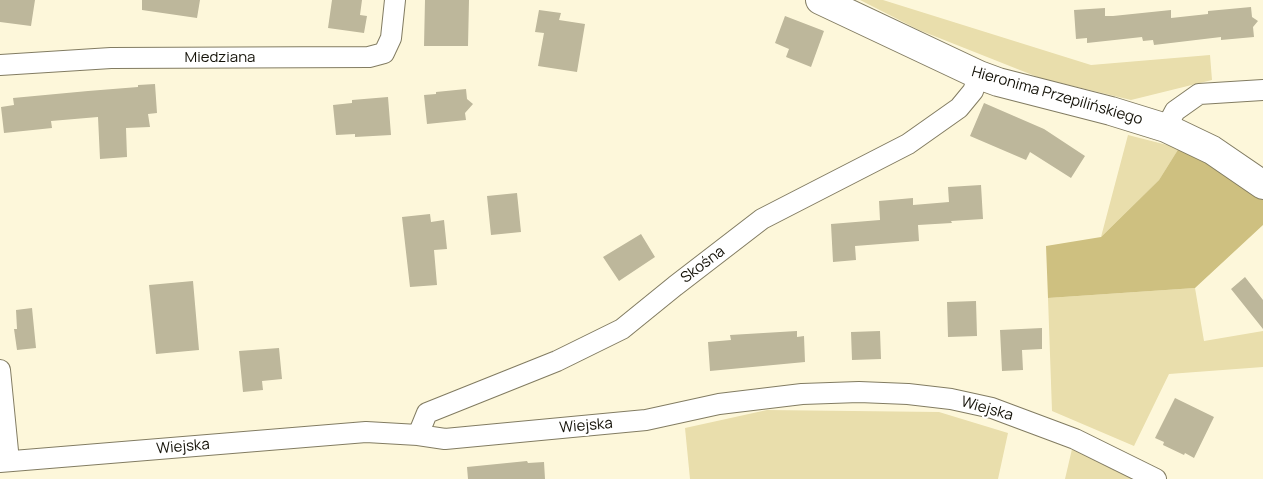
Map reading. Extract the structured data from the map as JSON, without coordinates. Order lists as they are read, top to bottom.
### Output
{
  "streets": {
    "street": [
      "Miedziana",
      "Hieronima Przepilińskiego",
      "Skośna",
      "Wiejska"
    ]
  },
  "crossings": [
    ["Hieronima Przepilińskiego", "Skośna"],
    ["Skośna", "Wiejska"]
  ]
}
